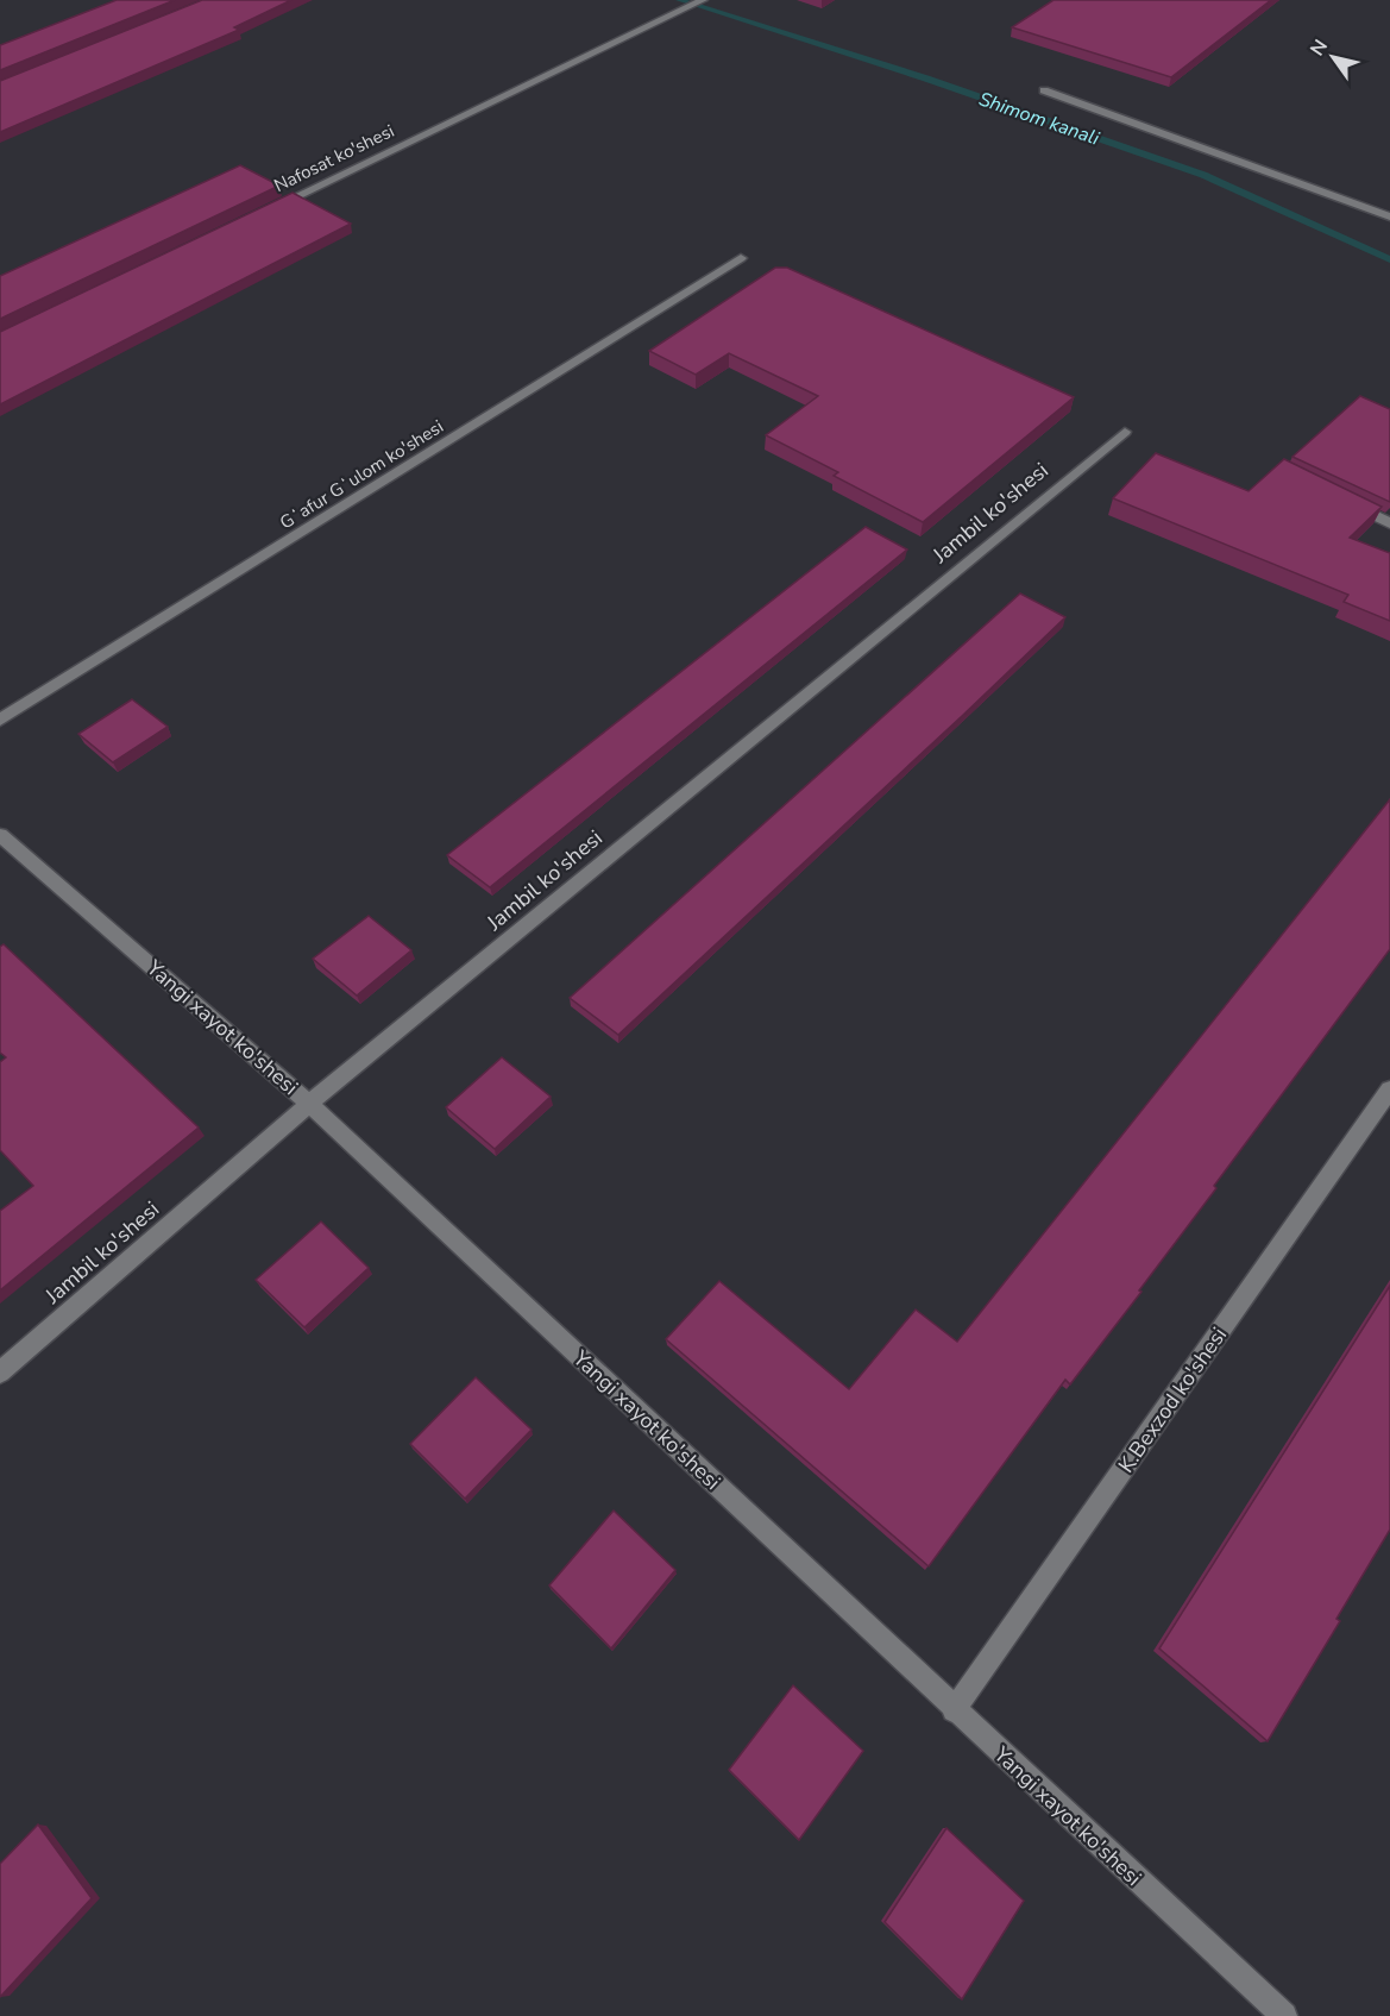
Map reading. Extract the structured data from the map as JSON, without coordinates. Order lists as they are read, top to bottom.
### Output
{
  "streets": {
    "street": [
      "Nafosat ko'shesi",
      "Gʻafur Gʻulom ko'shesi",
      "Jambil ko'shesi",
      "Yangi xayot ko'shesi",
      "K.Bexzod ko'shesi"
    ]
  },
  "crossings": [
    ["Jambil ko'shesi", "Yangi xayot ko'shesi"],
    ["Yangi xayot ko'shesi", "K.Bexzod ko'shesi"]
  ],
  "water": ["Shimom kanali"],
  "north": "top left"
}
